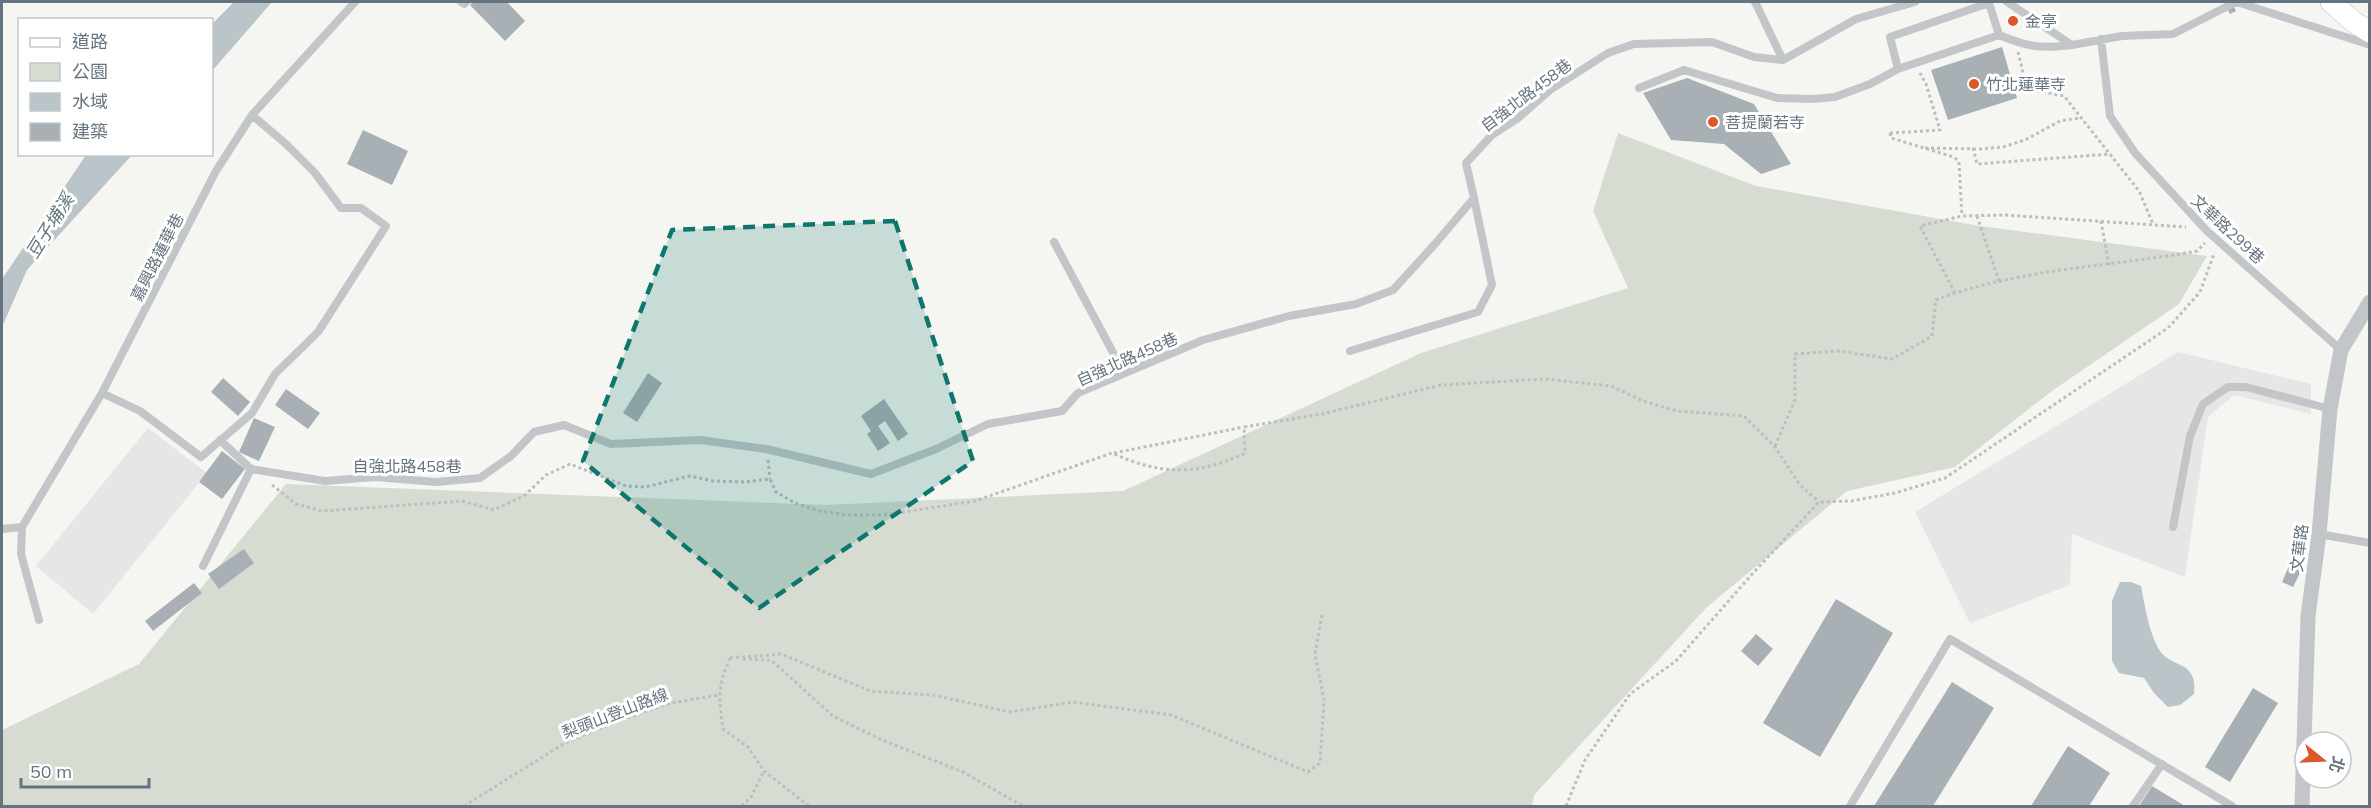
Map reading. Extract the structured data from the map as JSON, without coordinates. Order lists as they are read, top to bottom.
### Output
{
  "streets": {
    "street": ["文華路"],
    "lane": ["自強北路458巷", "文華路299巷", "嘉興路蓮華巷"],
    "path": ["梨頭山登山路線"]
  },
  "crossings": [
    ["文華路299巷", "文華路"]
  ],
  "water": ["豆子埔溪"],
  "places": ["金亭", "竹北蓮華寺", "菩提蘭若寺"],
  "legend": [
    "道路",
    "公園",
    "水域",
    "建築"
  ],
  "scale_bar": "50 m",
  "north": "right"
}
